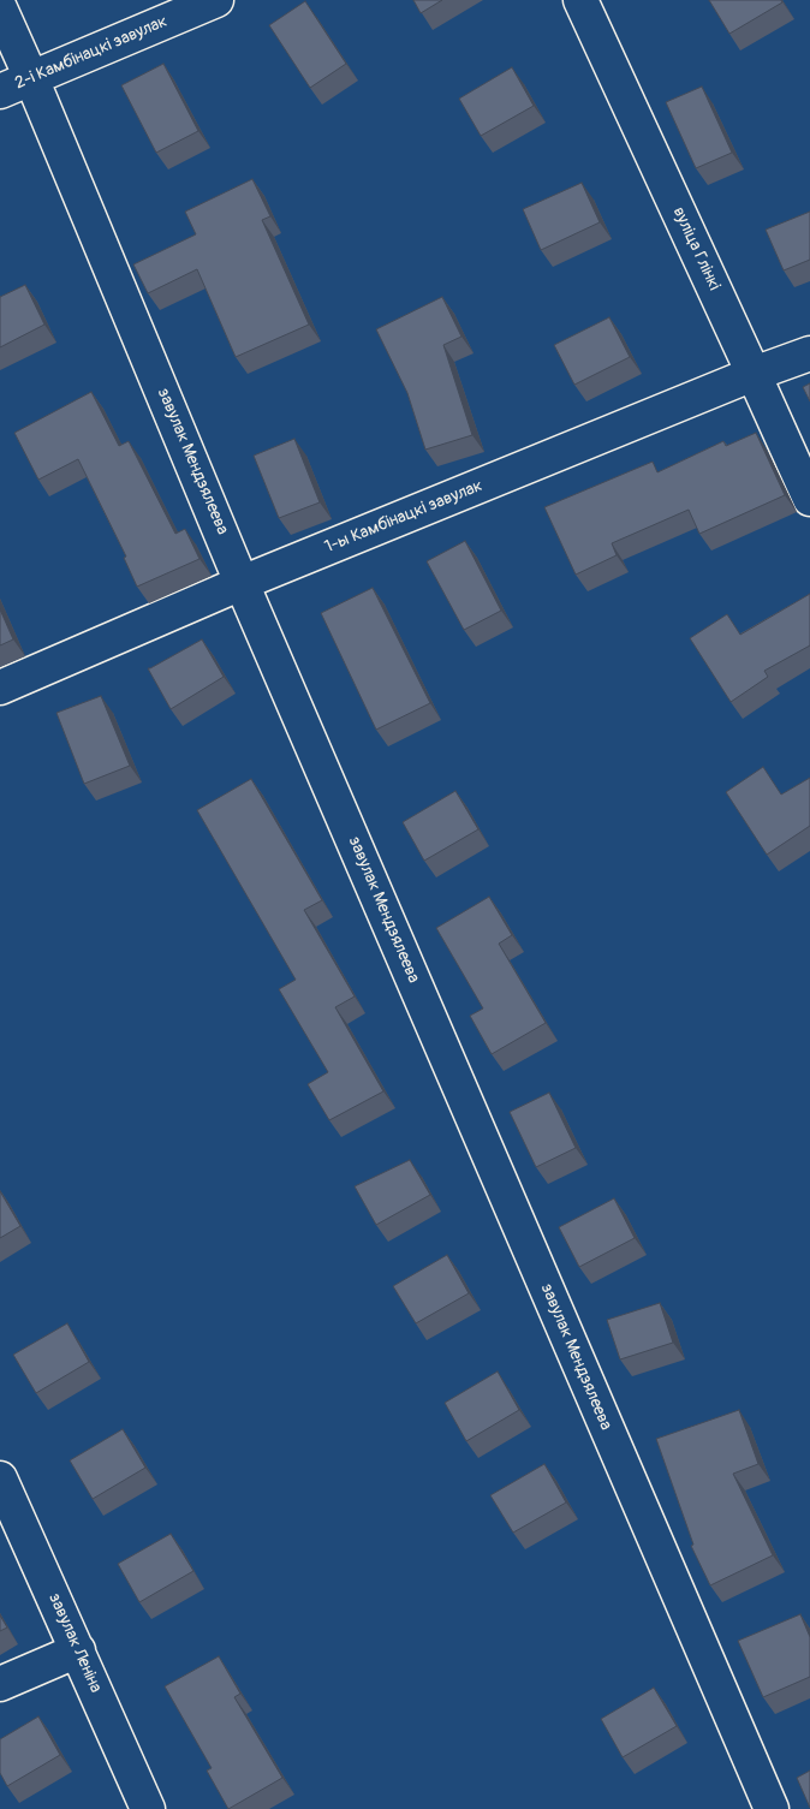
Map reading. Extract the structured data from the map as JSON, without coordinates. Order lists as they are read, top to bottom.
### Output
{
  "streets": {
    "street": [
      "2-і Камбінацкі завулак",
      "вуліца Глінкі",
      "завулак Мендзялеева",
      "1-ы Камбінацкі завулак",
      "завулак Леніна"
    ]
  },
  "crossings": [
    ["2-і Камбінацкі завулак", "завулак Мендзялеева"],
    ["вуліца Глінкі", "1-ы Камбінацкі завулак"],
    ["завулак Мендзялеева", "1-ы Камбінацкі завулак"]
  ]
}
